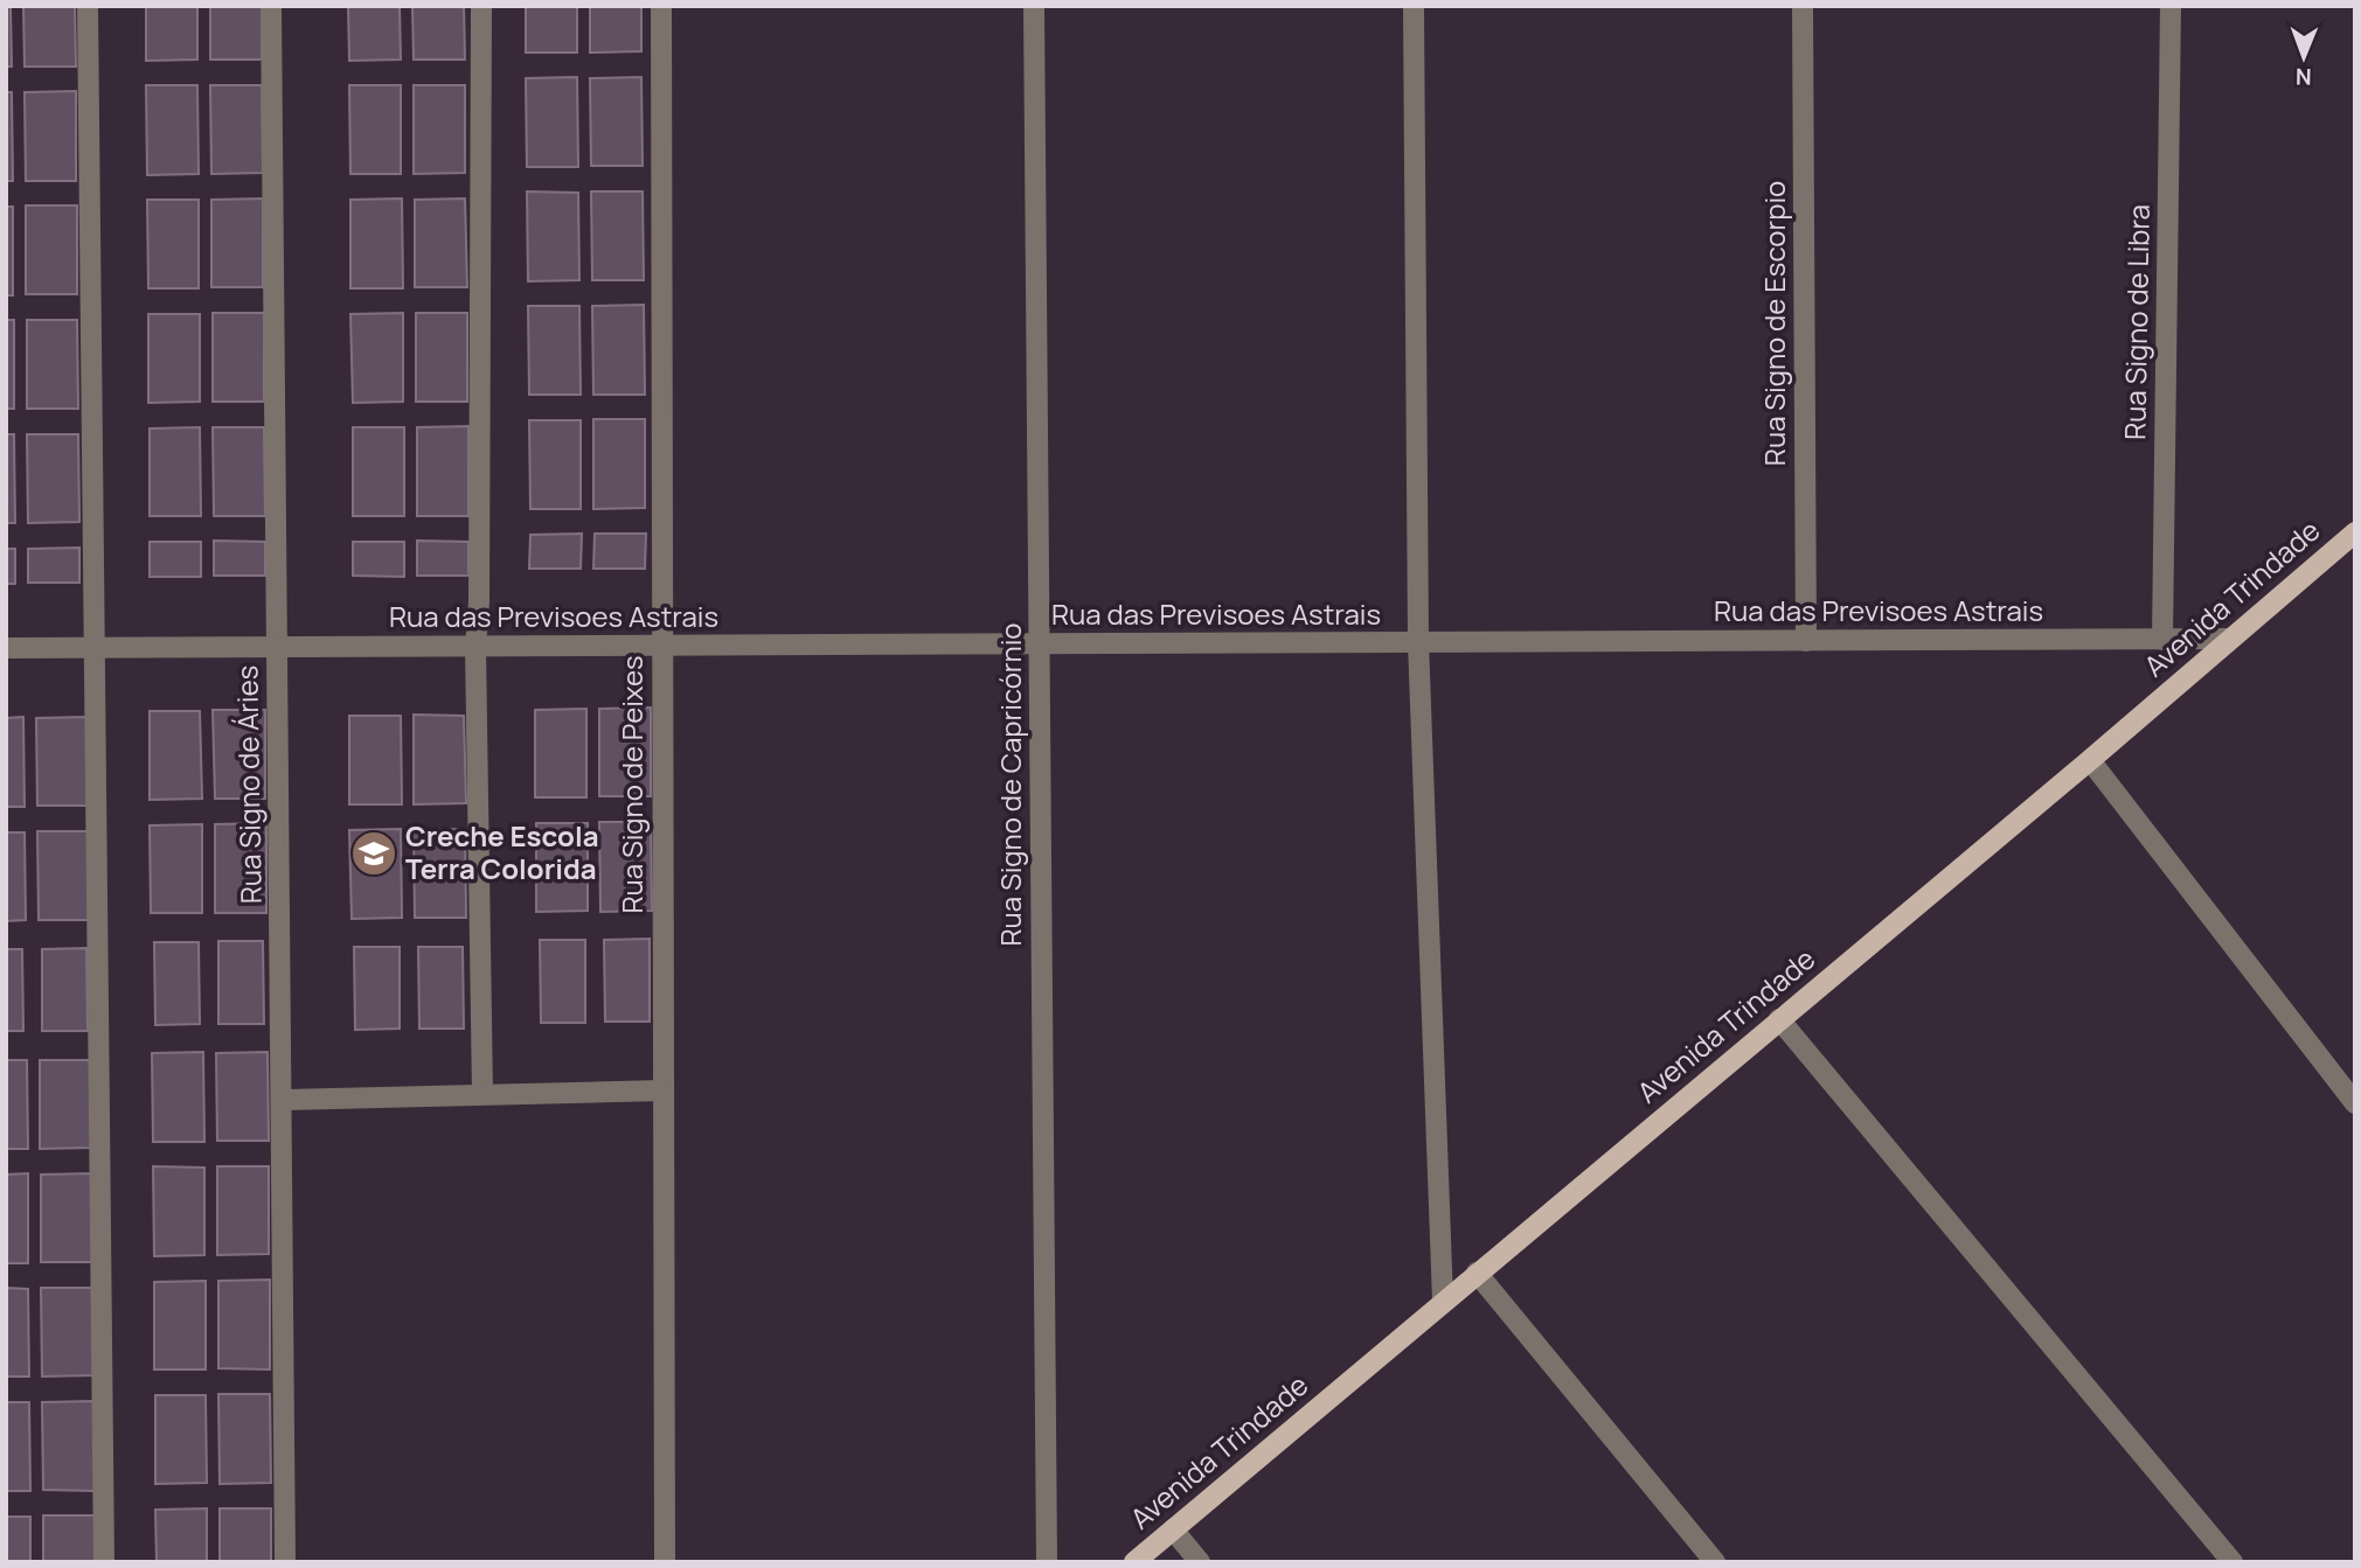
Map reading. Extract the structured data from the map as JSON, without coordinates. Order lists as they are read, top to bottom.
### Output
{
  "streets": {
    "main road": ["Avenida Trindade"],
    "street": [
      "Rua Signo de Libra",
      "Rua Signo de Escorpio",
      "Rua das Previsoes Astrais",
      "Rua Signo de Áries",
      "Rua Signo de Peixes",
      "Rua Signo de Capricórnio"
    ]
  },
  "crossings": [
    ["Rua Signo de Libra", "Rua das Previsoes Astrais"],
    ["Rua Signo de Escorpio", "Rua das Previsoes Astrais"],
    ["Avenida Trindade", "Rua das Previsoes Astrais"],
    ["Rua das Previsoes Astrais", "Rua Signo de Áries"],
    ["Rua das Previsoes Astrais", "Rua Signo de Peixes"],
    ["Rua das Previsoes Astrais", "Rua Signo de Capricórnio"]
  ],
  "places": {
    "school or university": ["Creche Escola Terra Colorida"]
  },
  "north": "bottom"
}
